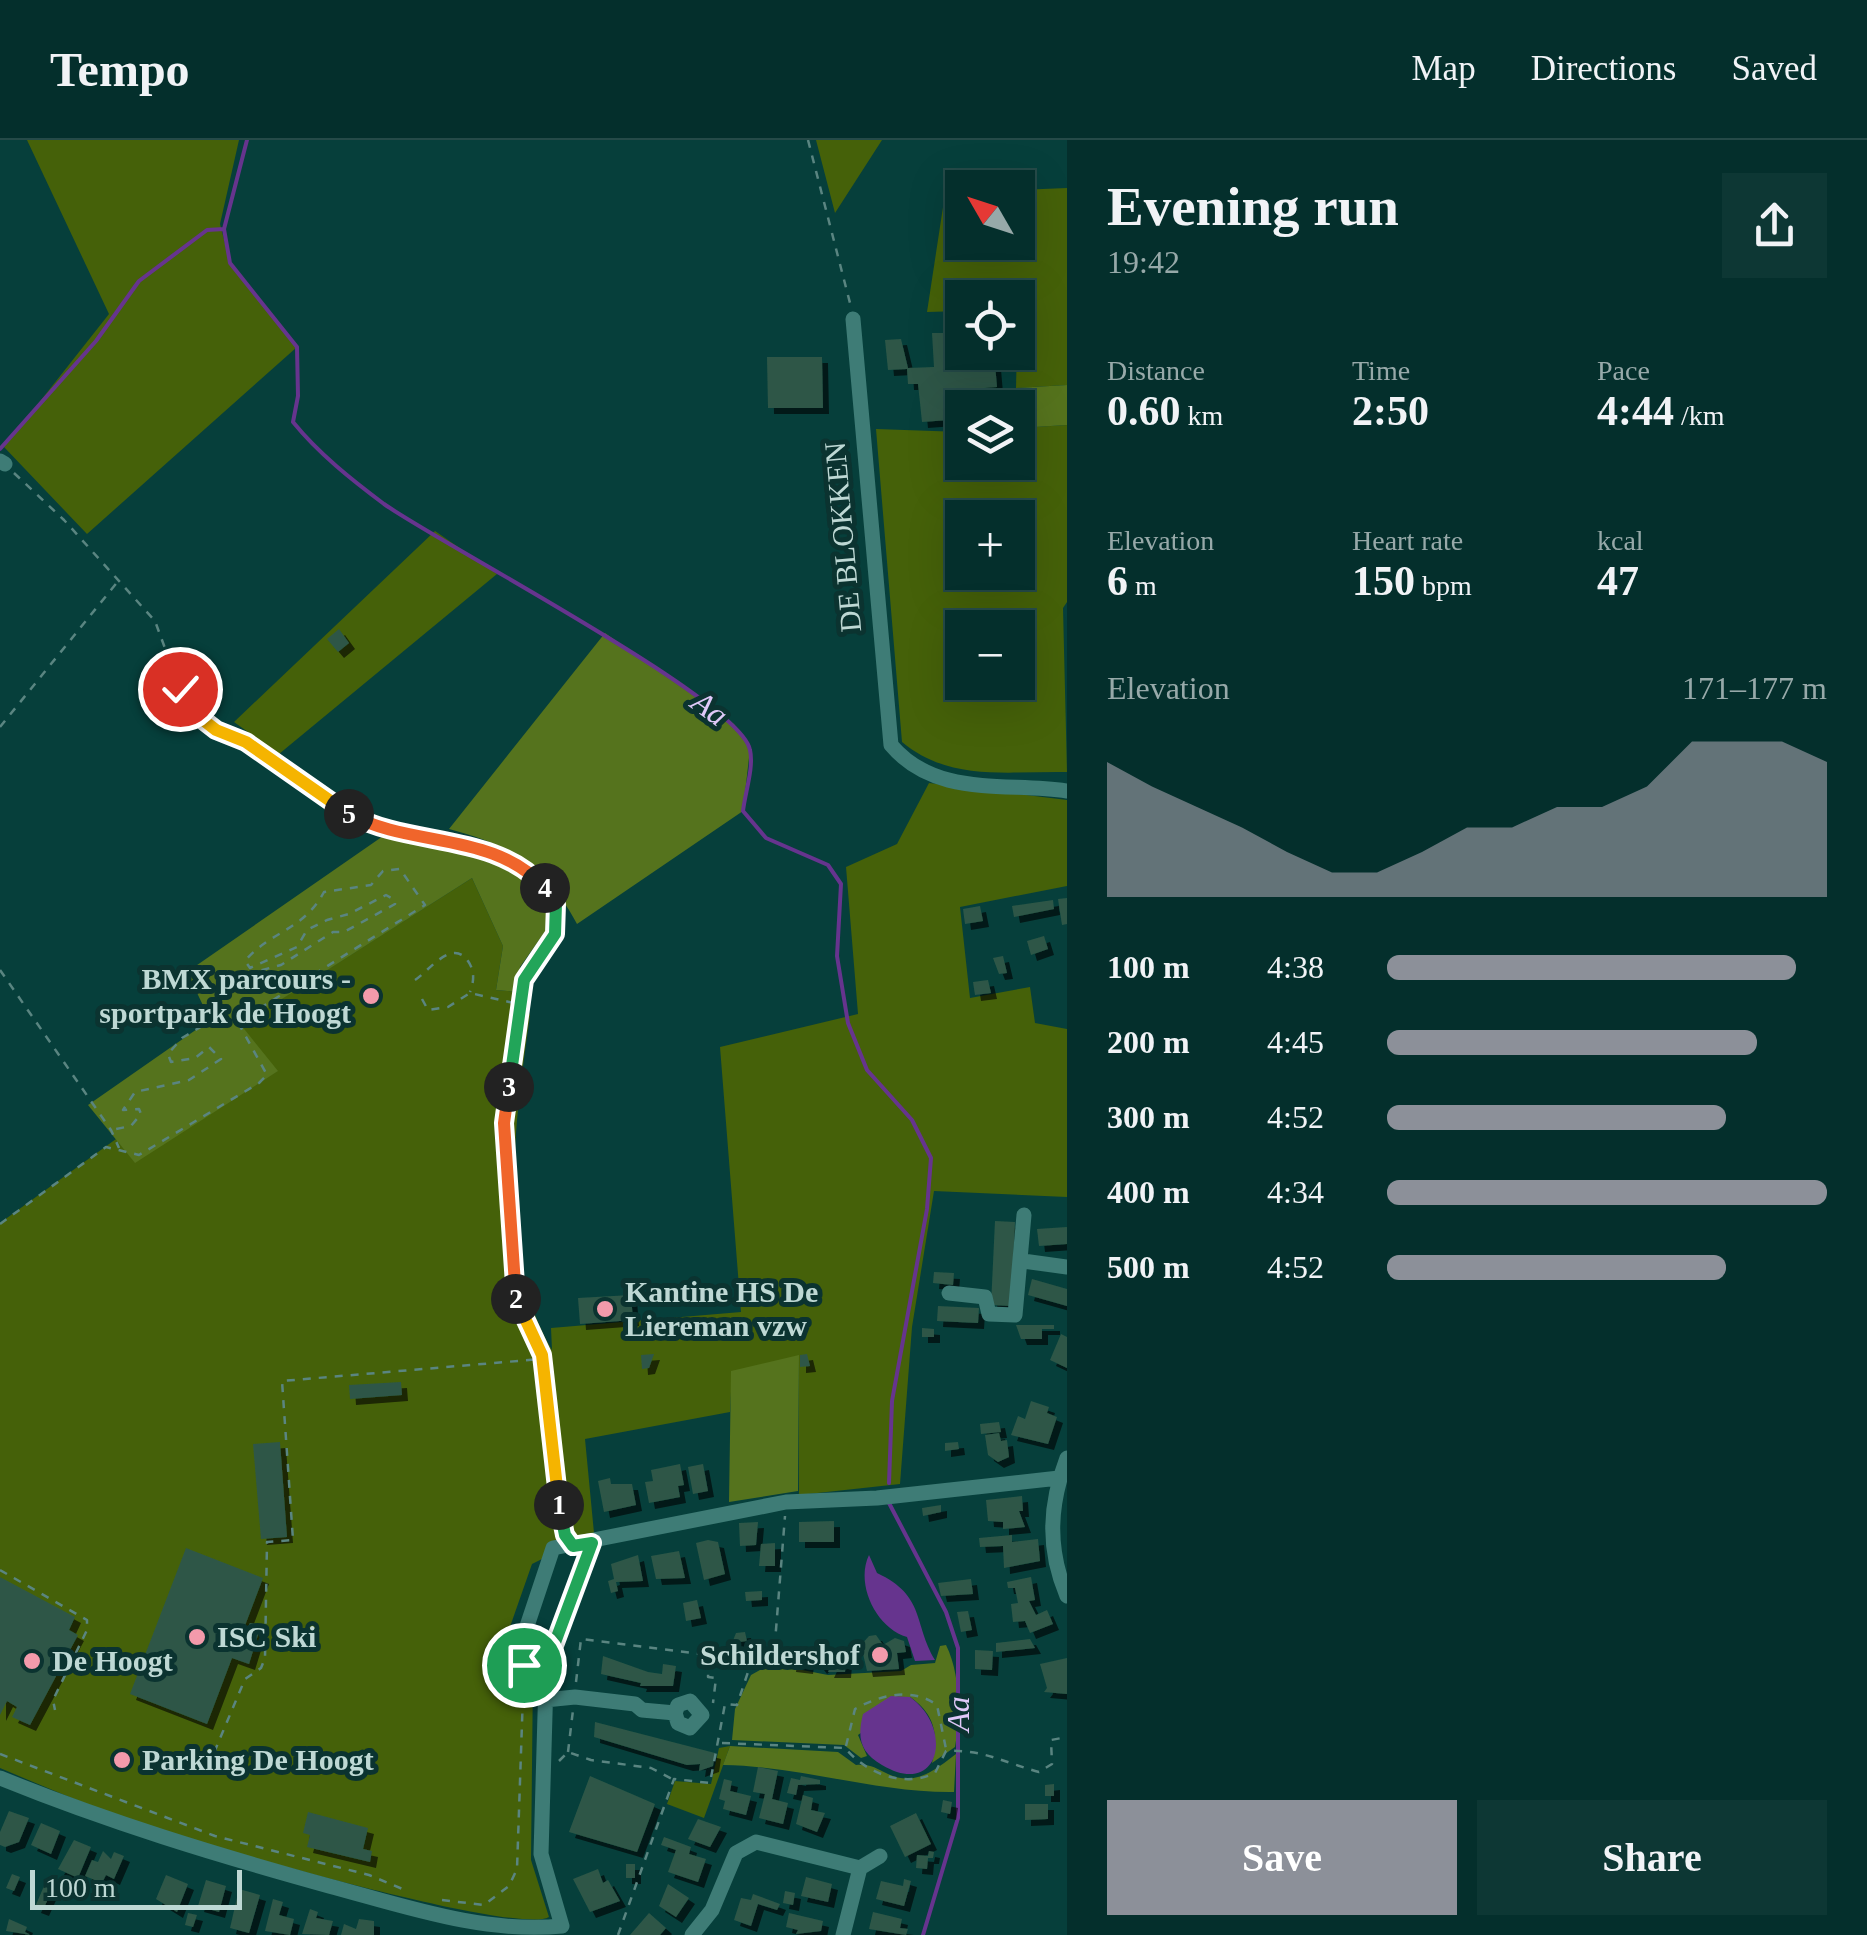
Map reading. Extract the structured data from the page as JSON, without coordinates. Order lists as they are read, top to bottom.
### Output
{
  "streets": {
    "street": ["DE BLOKKEN"]
  },
  "water": ["Aa"],
  "places": [
    "BMX parcours - sportpark de Hoogt",
    "Kantine HS De Liereman vzw",
    "ISC Ski",
    "Schildershof",
    "De Hoogt",
    "Parking De Hoogt"
  ],
  "scale_bar": "100 m",
  "north": "top left",
  "page": {
    "header": "Tempo",
    "nav": ["Map", "Directions", "Saved"],
    "heading": ["Evening run", "19:42"],
    "map_buttons": ["+", "−"],
    "stats": [
      ["Distance", "0.60 km"],
      ["Time", "2:50"],
      ["Pace", "4:44 /km"],
      ["Elevation", "6 m"],
      ["Heart rate", "150 bpm"],
      ["kcal", "47"]
    ],
    "chart": ["Elevation", "171–177 m"],
    "pins": [
      "5",
      "4",
      "3",
      "2",
      "1"
    ],
    "list": [
      {
        "name": "100 m",
        "note": "4:38"
      },
      {
        "name": "200 m",
        "note": "4:45"
      },
      {
        "name": "300 m",
        "note": "4:52"
      },
      {
        "name": "400 m",
        "note": "4:34"
      },
      {
        "name": "500 m",
        "note": "4:52"
      }
    ],
    "buttons": ["Save", "Share"],
    "scale": "100 m"
  }
}
